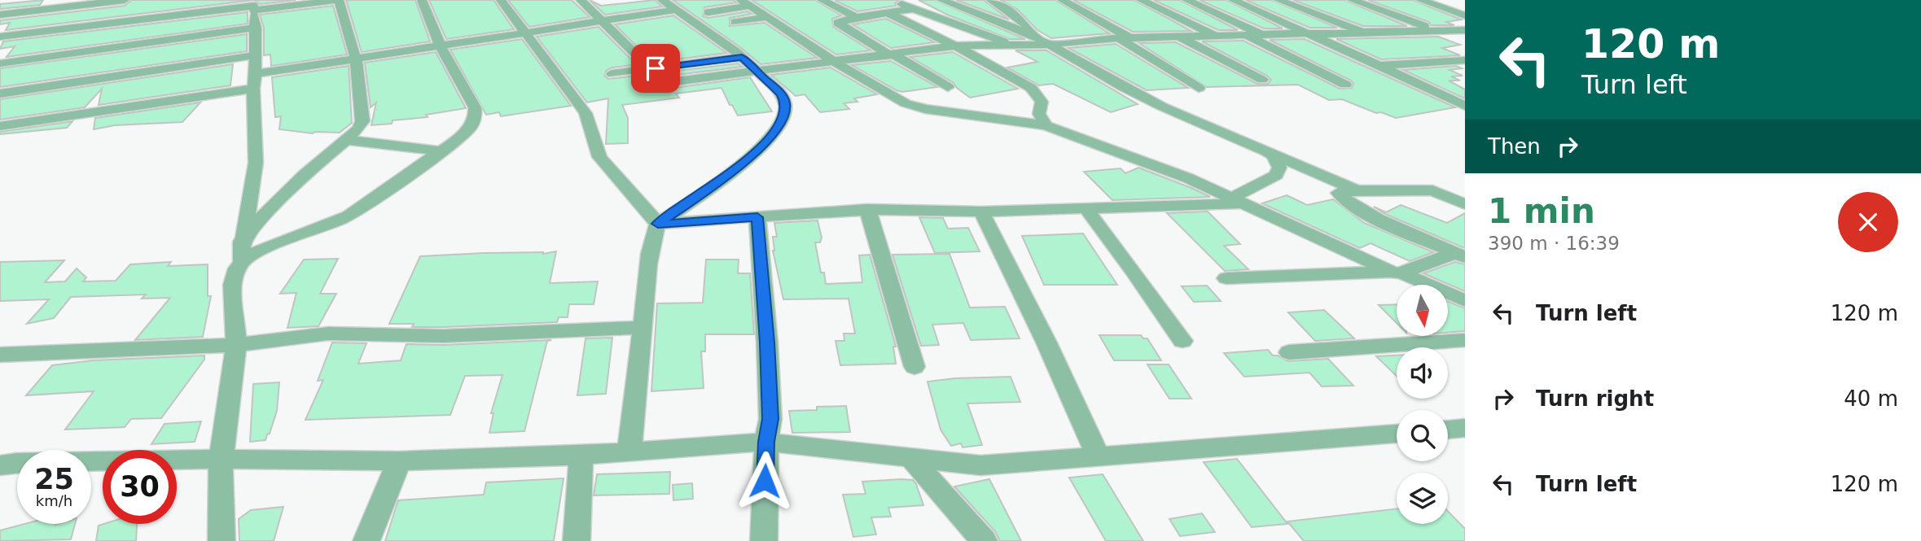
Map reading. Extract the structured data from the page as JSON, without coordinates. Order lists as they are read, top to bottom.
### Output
{
  "north": "bottom",
  "page": {
    "turn": ["120 m", "Turn left"],
    "then": "Then",
    "heading": ["1 min", "390 m · 16:39"],
    "list": [
      {
        "name": "Turn left",
        "value": "120 m"
      },
      {
        "name": "Turn right",
        "value": "40 m"
      },
      {
        "name": "Turn left",
        "value": "120 m"
      }
    ],
    "speed": "25 km/h",
    "limit": "30"
  }
}
